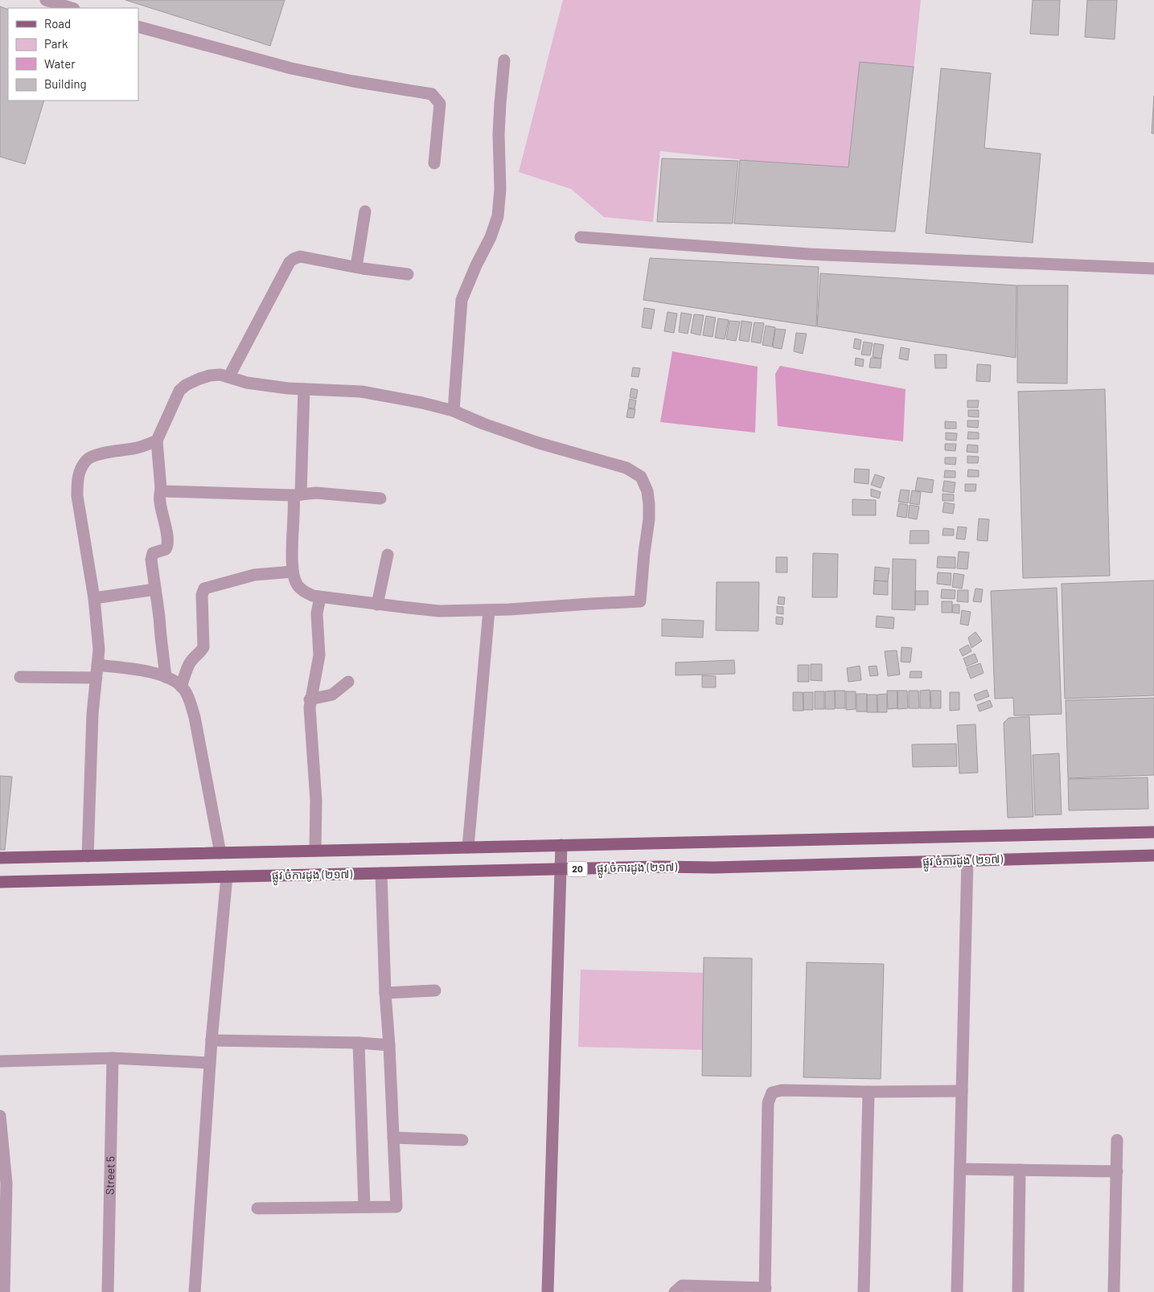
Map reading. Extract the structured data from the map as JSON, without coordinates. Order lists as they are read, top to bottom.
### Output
{
  "streets": {
    "main road": ["ផ្លូវ ចំការដូង (២១៧)", "20"],
    "street": ["Street 5"]
  },
  "legend": [
    "Road",
    "Park",
    "Water",
    "Building"
  ]
}
